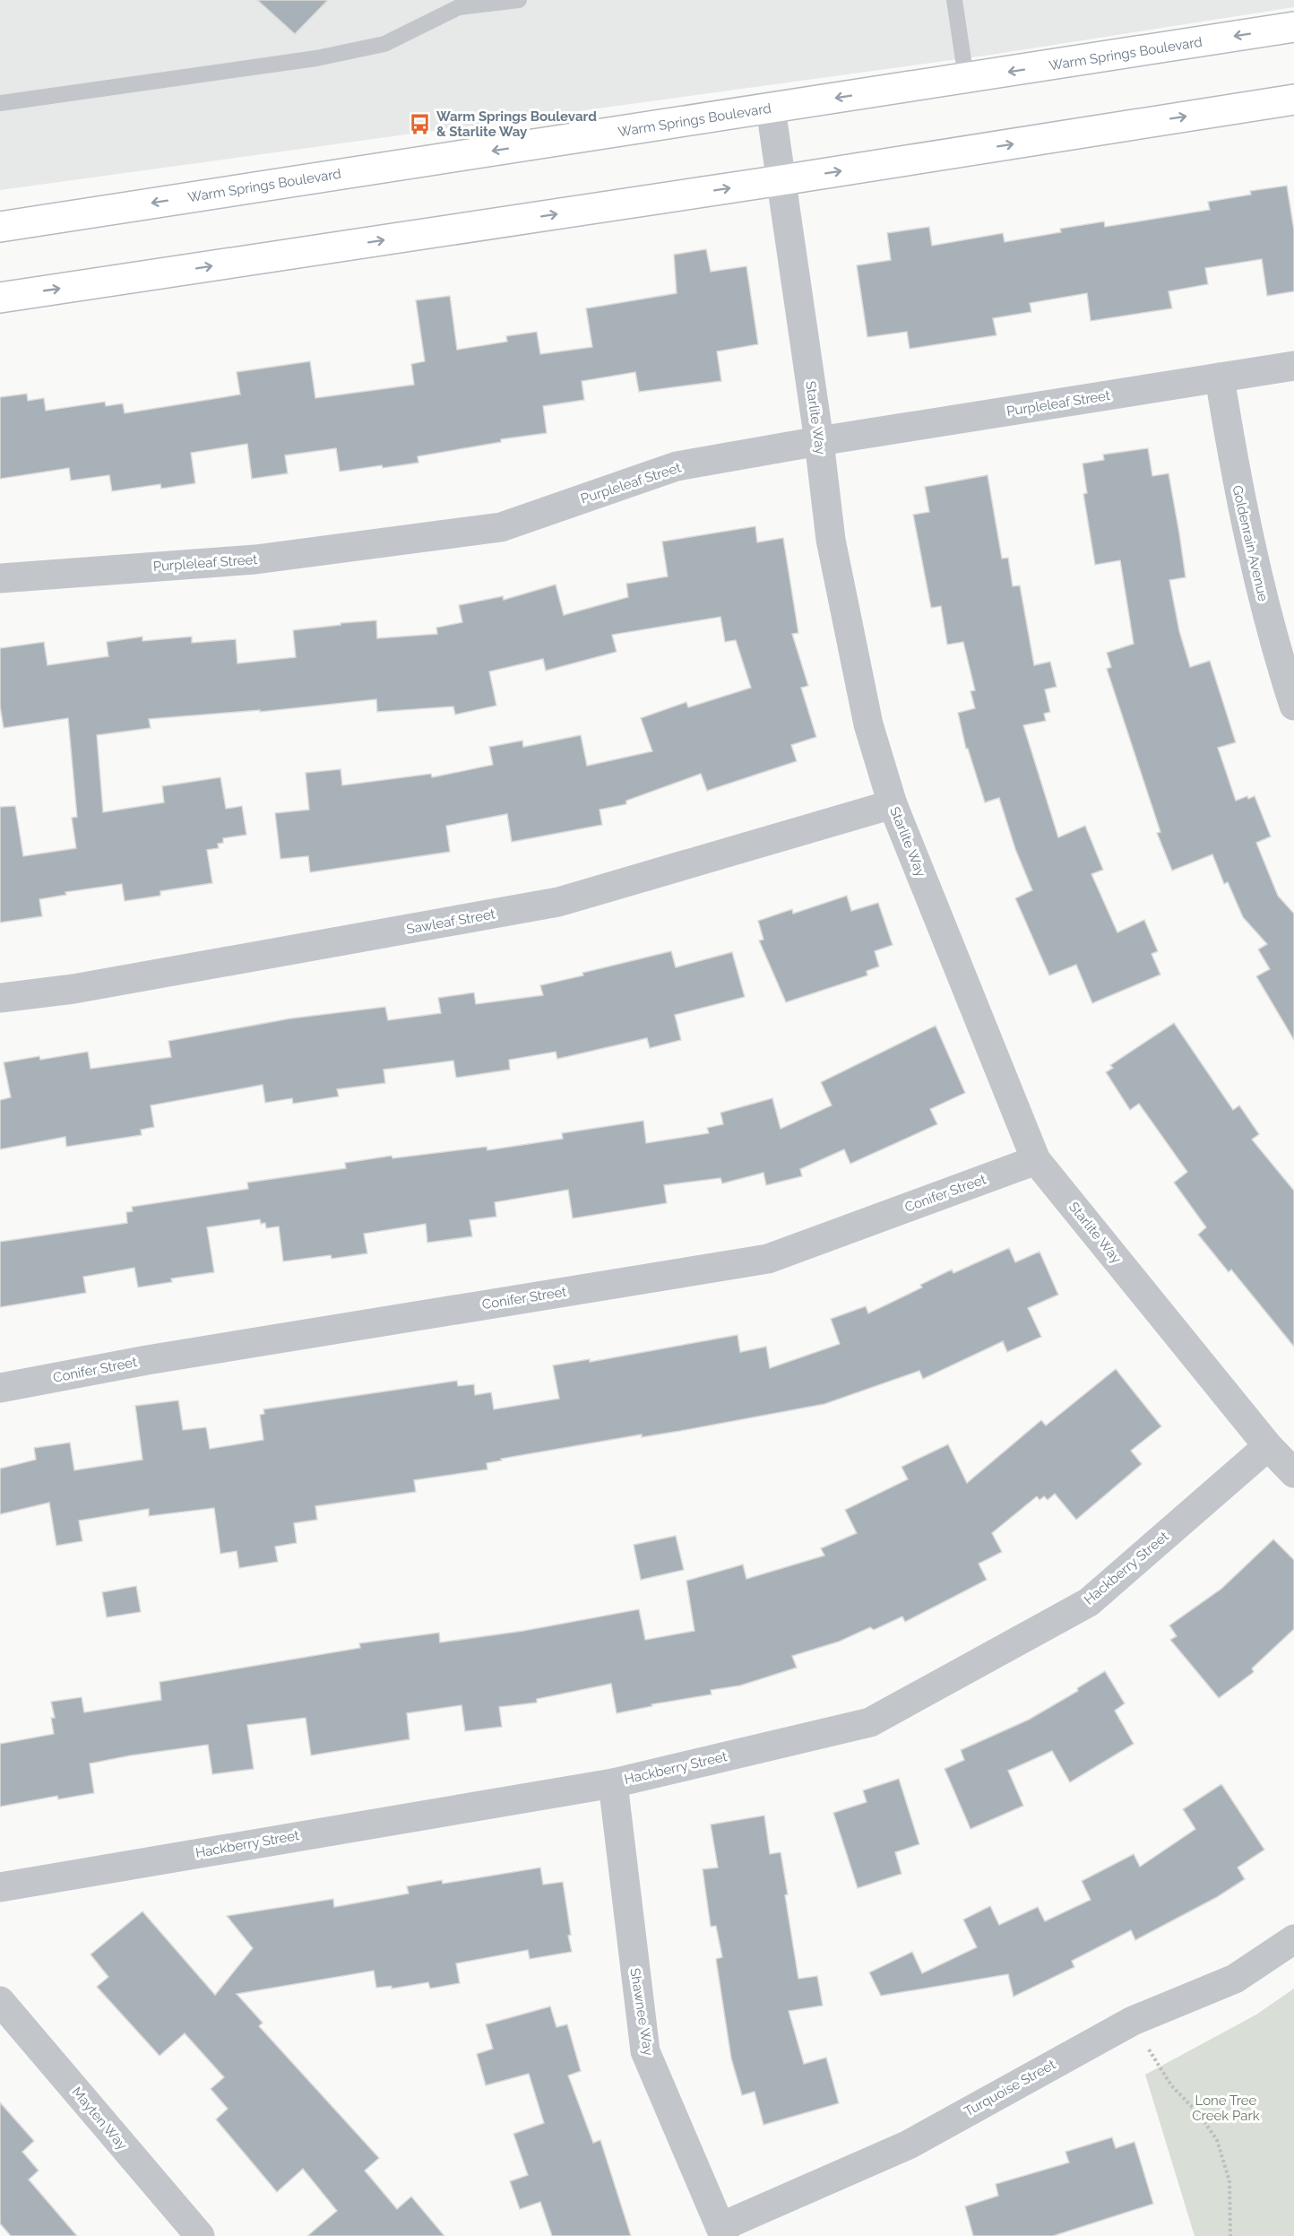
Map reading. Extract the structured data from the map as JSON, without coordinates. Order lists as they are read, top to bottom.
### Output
{
  "streets": {
    "main road": ["Warm Springs Boulevard"],
    "street": [
      "Purpleleaf Street",
      "Starlite Way",
      "Goldenrain Avenue",
      "Sawleaf Street",
      "Conifer Street",
      "Hackberry Street",
      "Shawnee Way",
      "Turquoise Street",
      "Mayten Way"
    ]
  },
  "crossings": [
    ["Warm Springs Boulevard", "Starlite Way"],
    ["Purpleleaf Street", "Starlite Way"],
    ["Purpleleaf Street", "Goldenrain Avenue"],
    ["Starlite Way", "Sawleaf Street"],
    ["Starlite Way", "Conifer Street"],
    ["Starlite Way", "Hackberry Street"],
    ["Hackberry Street", "Shawnee Way"],
    ["Shawnee Way", "Turquoise Street"]
  ],
  "parks": ["Lone Tree Creek Park"],
  "places": {
    "bus stop": ["Warm Springs Boulevard & Starlite Way"]
  }
}
